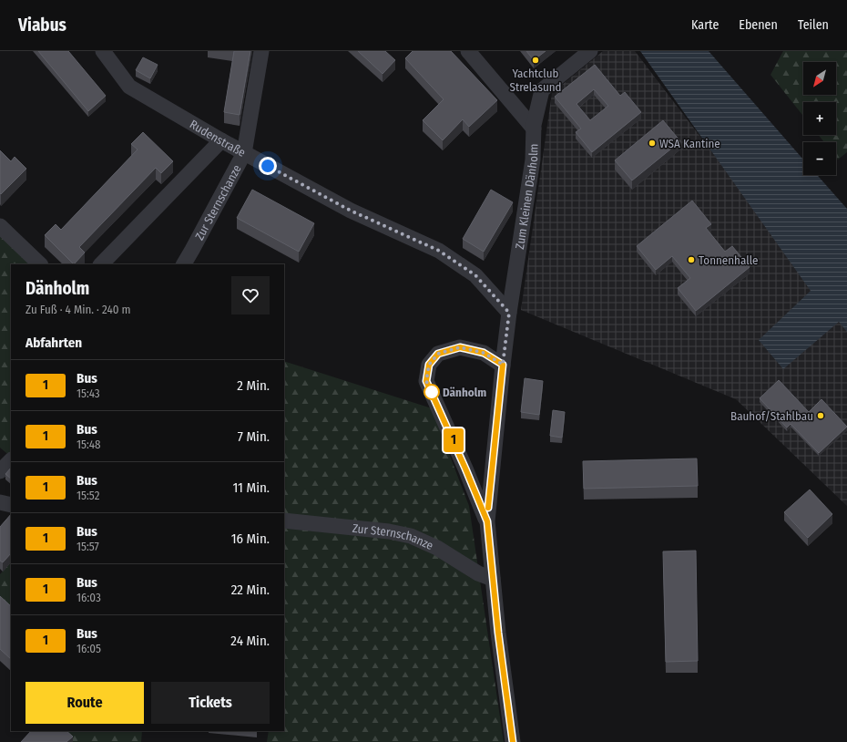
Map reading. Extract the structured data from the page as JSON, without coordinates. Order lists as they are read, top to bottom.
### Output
{
  "streets": {
    "street": ["Rudenstraße", "Zum Kleinen Dänholm", "Zur Sternschanze"]
  },
  "crossings": [
    ["Rudenstraße", "Zum Kleinen Dänholm"],
    ["Rudenstraße", "Zur Sternschanze"],
    ["Zum Kleinen Dänholm", "Zur Sternschanze"]
  ],
  "places": [
    "Yachtclub Strelasund",
    "WSA Kantine",
    "Tonnenhalle",
    "Dänholm",
    "Bauhof/Stahlbau"
  ],
  "lines": ["bus line 1"],
  "north": "bottom left",
  "page": {
    "header": "Viabus",
    "nav": ["Karte", "Ebenen", "Teilen"],
    "on_map": "1",
    "map_buttons": ["+", "−"],
    "heading": [
      ["Dänholm", "Zu Fuß · 4 Min. · 240 m"],
      "Abfahrten"
    ],
    "list": [
      {
        "mark": "1",
        "name": "Bus",
        "note": "15:43",
        "value": "2 Min."
      },
      {
        "mark": "1",
        "name": "Bus",
        "note": "15:48",
        "value": "7 Min."
      },
      {
        "mark": "1",
        "name": "Bus",
        "note": "15:52",
        "value": "11 Min."
      },
      {
        "mark": "1",
        "name": "Bus",
        "note": "15:57",
        "value": "16 Min."
      },
      {
        "mark": "1",
        "name": "Bus",
        "note": "16:03",
        "value": "22 Min."
      },
      {
        "mark": "1",
        "name": "Bus",
        "note": "16:05",
        "value": "24 Min."
      }
    ],
    "buttons": ["Route", "Tickets"]
  }
}
